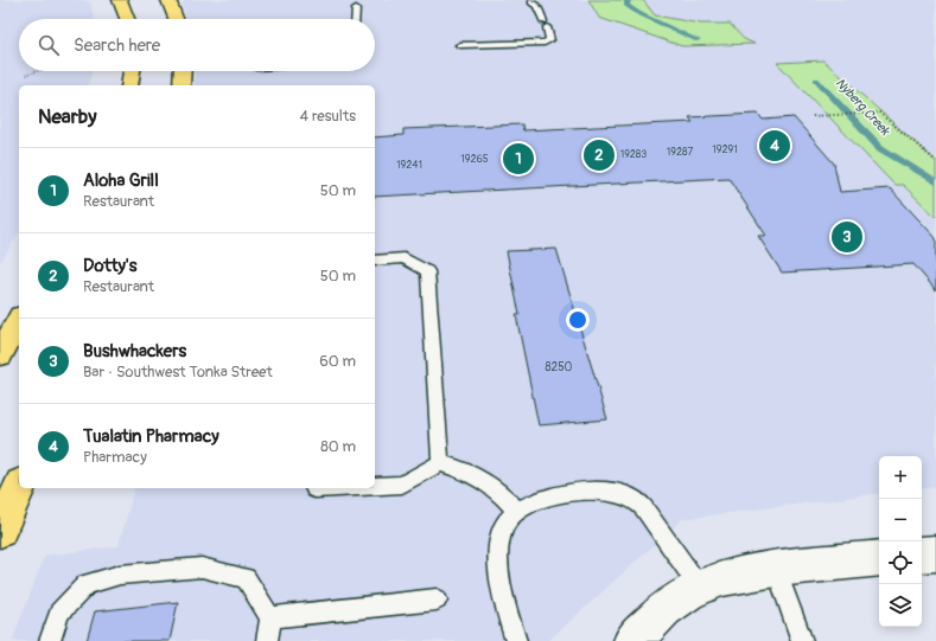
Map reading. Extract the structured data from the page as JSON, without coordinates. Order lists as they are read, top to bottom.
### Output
{
  "water": ["Nyberg Creek"],
  "house_numbers": [
    "19291",
    "19287",
    "19283",
    "19265",
    "19241",
    "8250"
  ],
  "page": {
    "search": "Search here",
    "heading": ["Nearby", "4 results"],
    "pins": [
      "4",
      "2",
      "1",
      "3"
    ],
    "list": [
      {
        "mark": "1",
        "name": "Aloha Grill",
        "note": "Restaurant",
        "value": "50 m"
      },
      {
        "mark": "2",
        "name": "Dotty's",
        "note": "Restaurant",
        "value": "50 m"
      },
      {
        "mark": "3",
        "name": "Bushwhackers",
        "note": "Bar · Southwest Tonka Street",
        "value": "60 m"
      },
      {
        "mark": "4",
        "name": "Tualatin Pharmacy",
        "note": "Pharmacy",
        "value": "80 m"
      }
    ],
    "map_buttons": ["+", "−"]
  }
}
